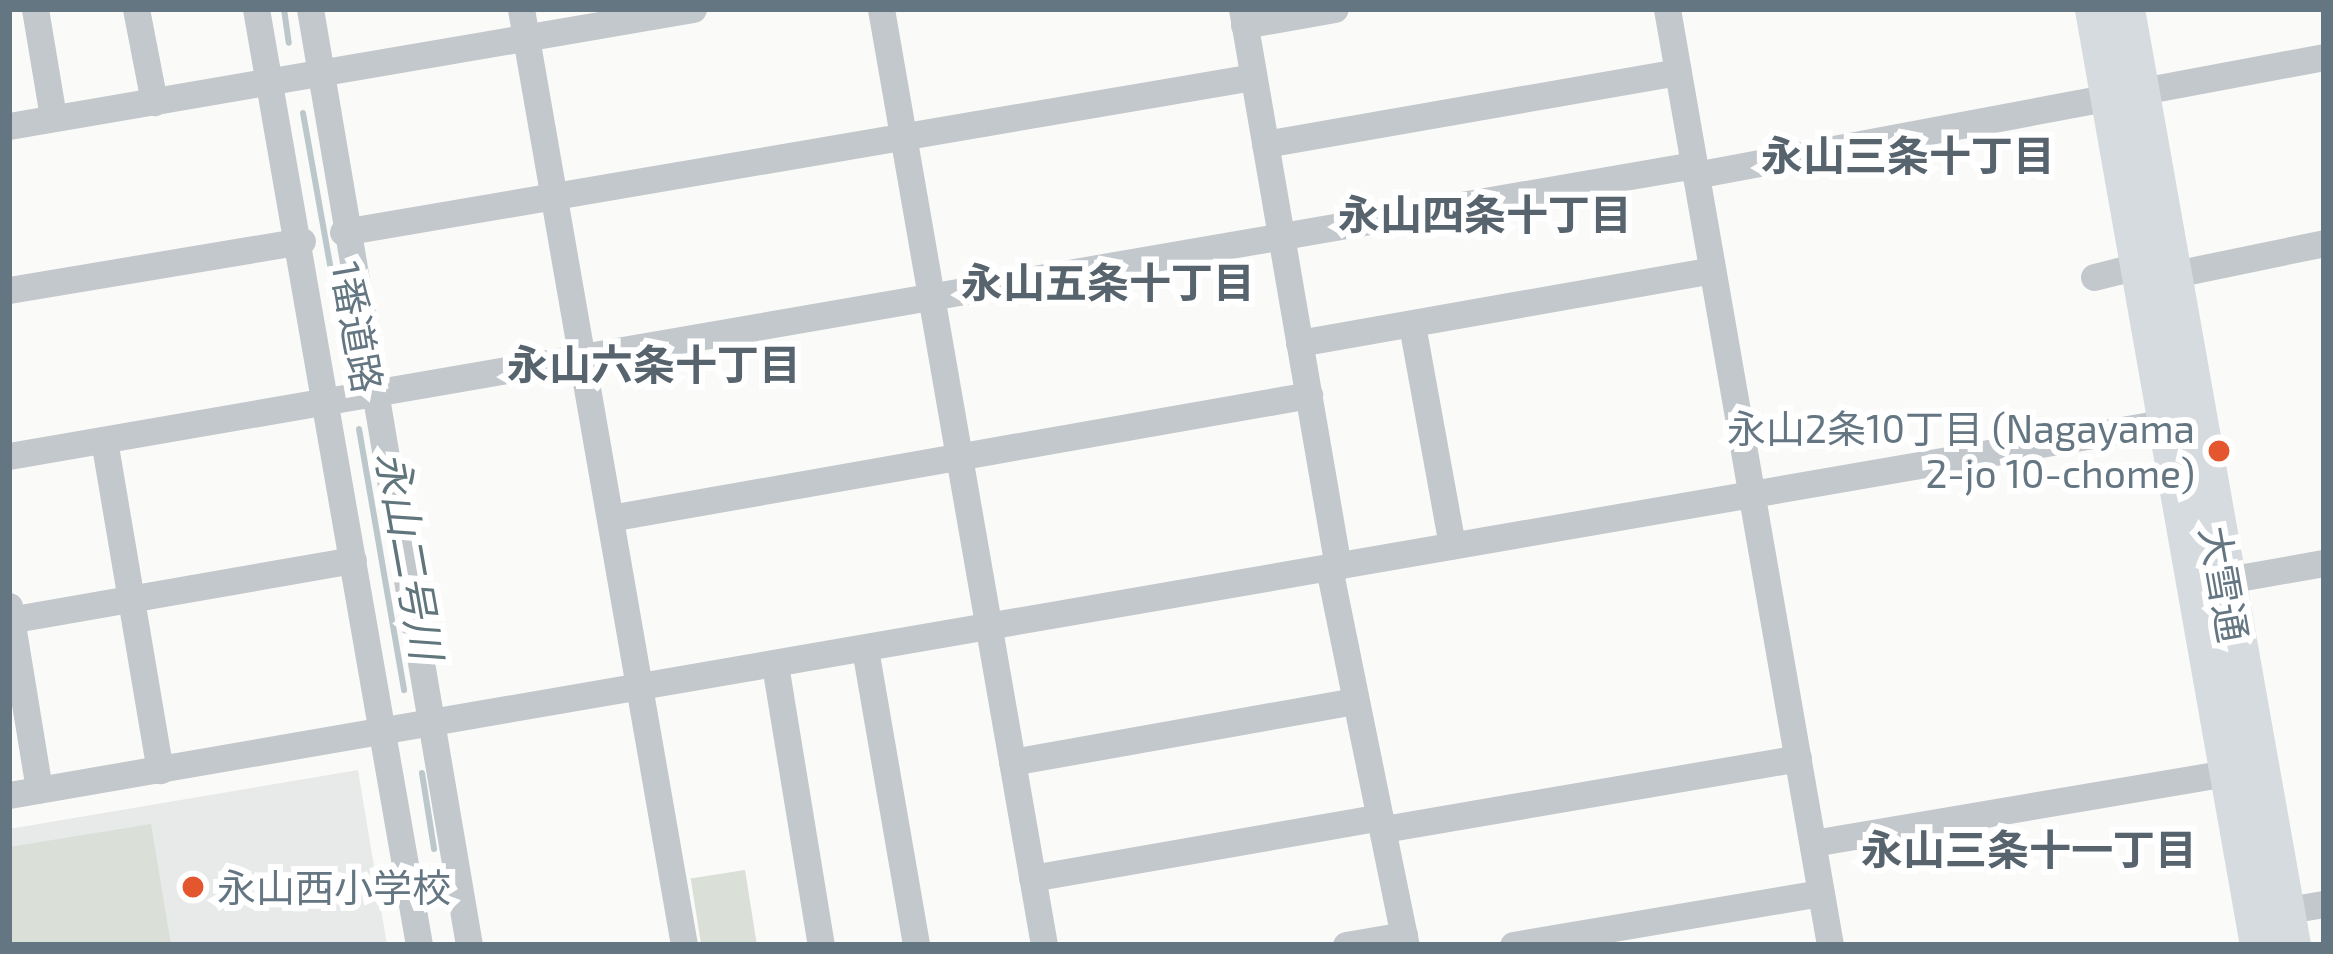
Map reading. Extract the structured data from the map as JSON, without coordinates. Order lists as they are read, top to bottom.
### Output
{
  "streets": {
    "highway": ["大雪通"],
    "street": ["1番道路"]
  },
  "districts": [
    "永山三条十丁目",
    "永山四条十丁目",
    "永山五条十丁目",
    "永山六条十丁目",
    "永山三条十一丁目"
  ],
  "water": ["永山二号川"],
  "places": ["永山2条10丁目 (Nagayama 2-jo 10-chome)", "永山西小学校"]
}
